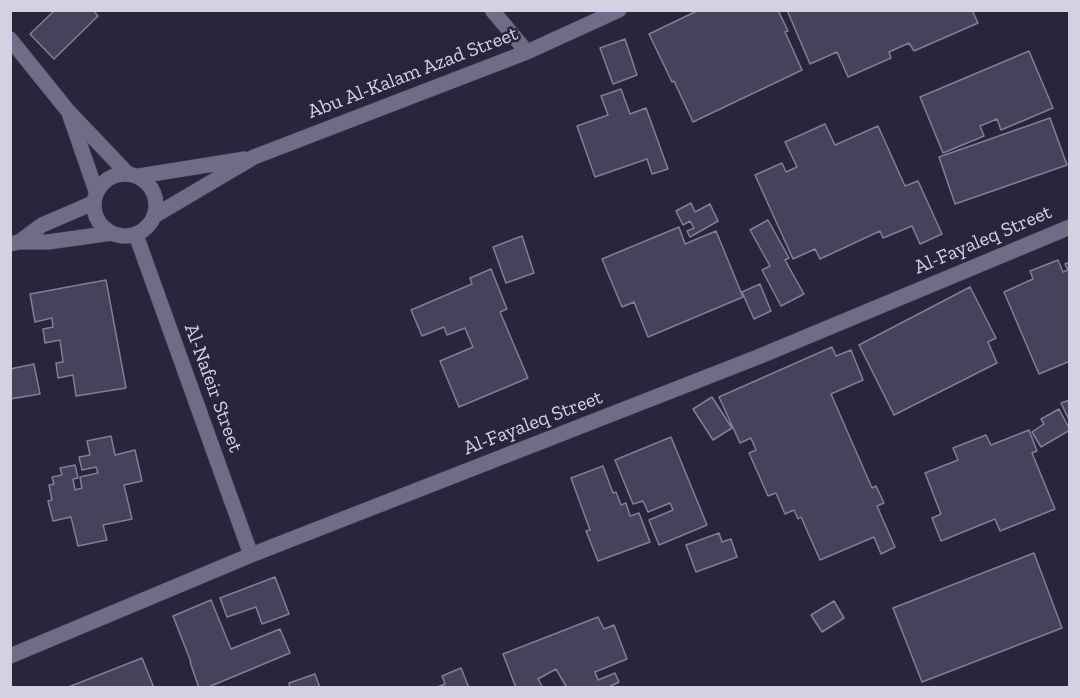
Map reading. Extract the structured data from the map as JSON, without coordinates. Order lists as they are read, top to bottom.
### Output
{
  "streets": {
    "street": ["Abu Al-Kalam Azad Street", "Al-Fayaleq Street", "Al-Nafeir Street"]
  },
  "crossings": [
    ["Abu Al-Kalam Azad Street", "Al-Nafeir Street"],
    ["Al-Fayaleq Street", "Al-Nafeir Street"]
  ]
}
